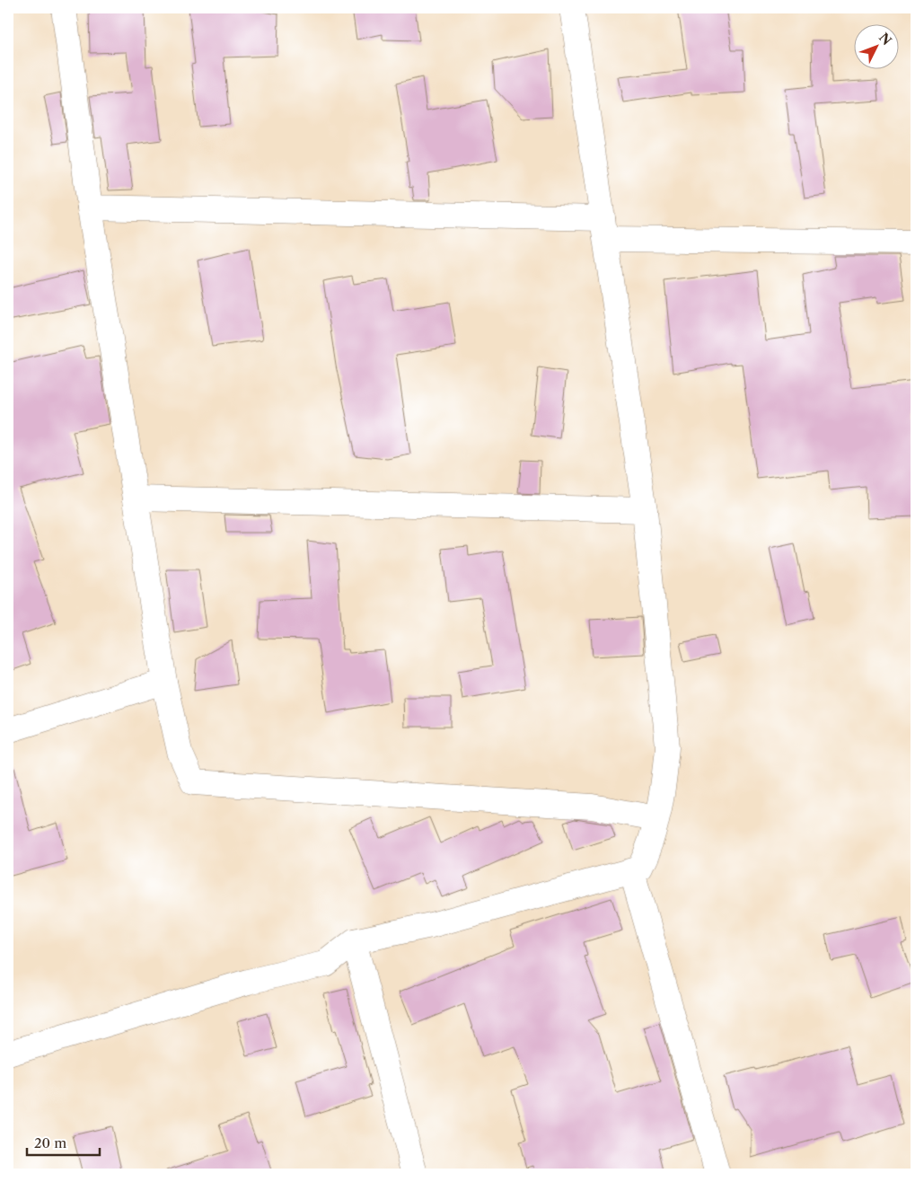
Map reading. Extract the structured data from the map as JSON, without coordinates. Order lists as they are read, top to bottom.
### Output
{
  "scale_bar": "20 m",
  "north": "top right"
}
